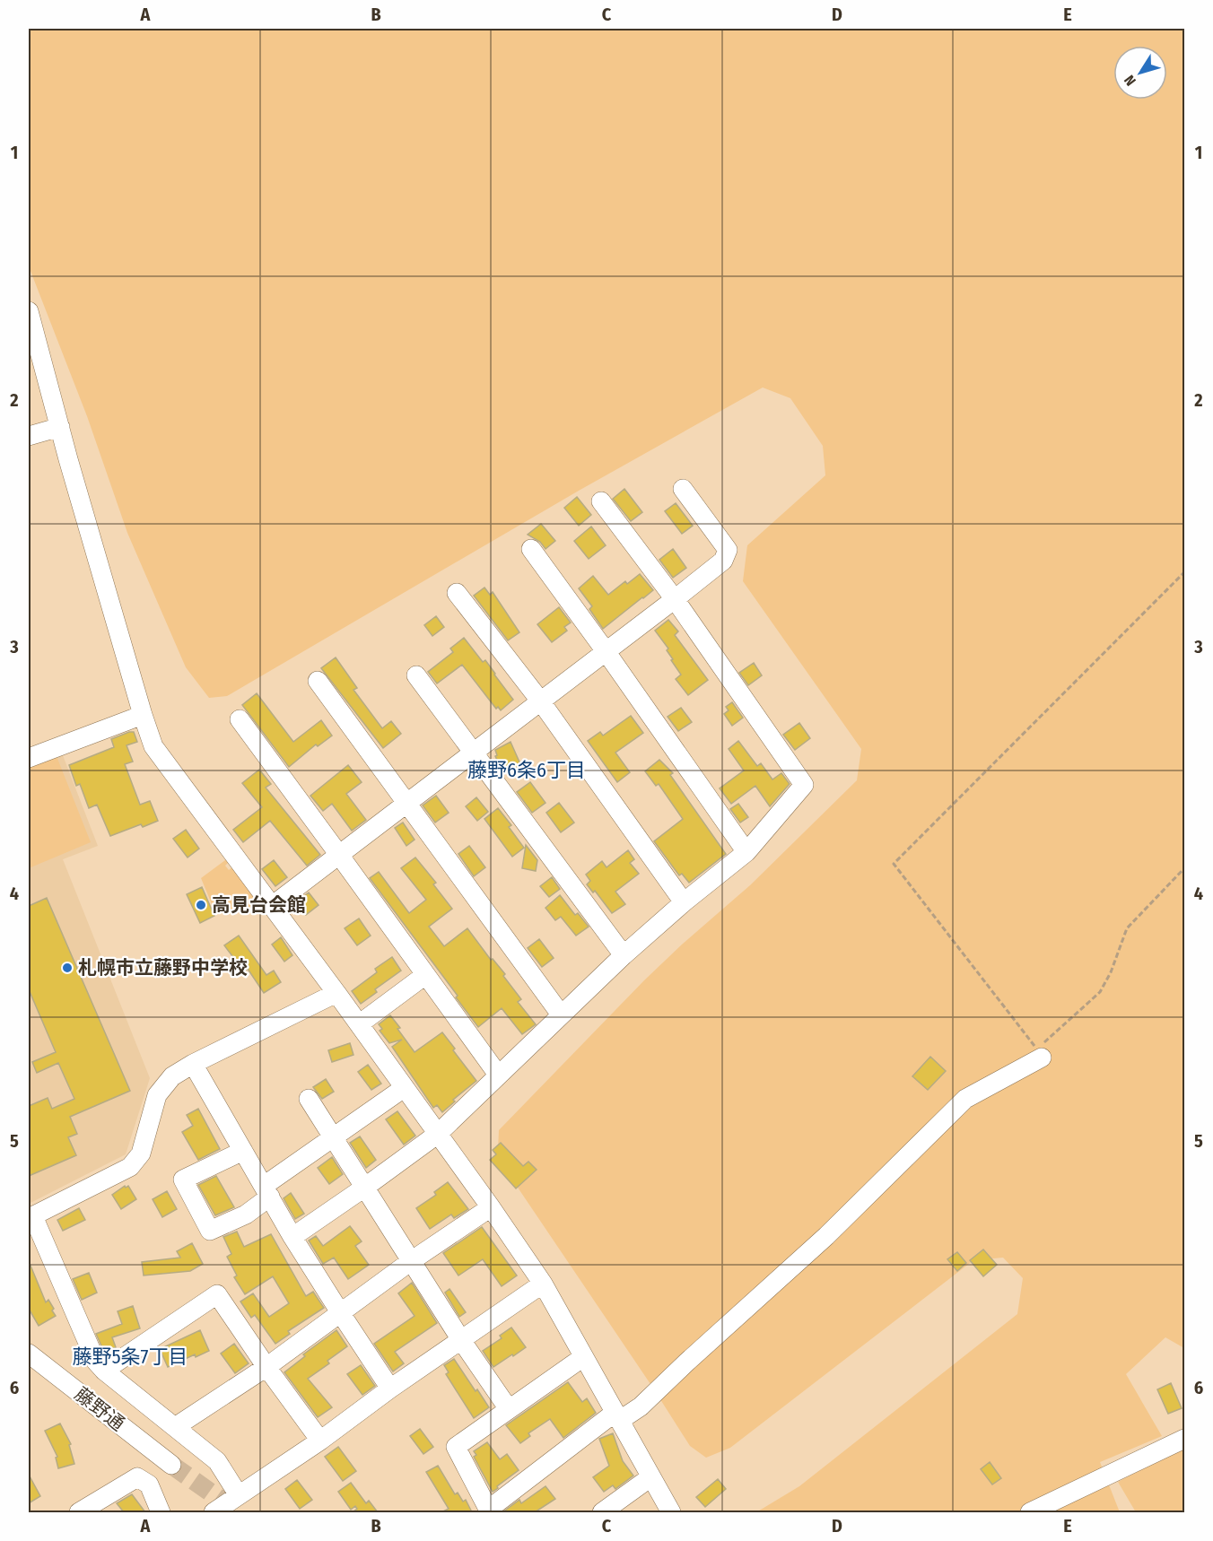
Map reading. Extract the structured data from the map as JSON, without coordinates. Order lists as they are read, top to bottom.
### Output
{
  "streets": {
    "street": ["藤野通"]
  },
  "districts": ["藤野6条6丁目", "藤野5条7丁目"],
  "places": ["高見台会館", "札幌市立藤野中学校"],
  "north": "bottom left",
  "grid": {
    "columns": [
      "A",
      "B",
      "C",
      "D",
      "E"
    ],
    "rows": [
      "1",
      "2",
      "3",
      "4",
      "5",
      "6"
    ]
  }
}
